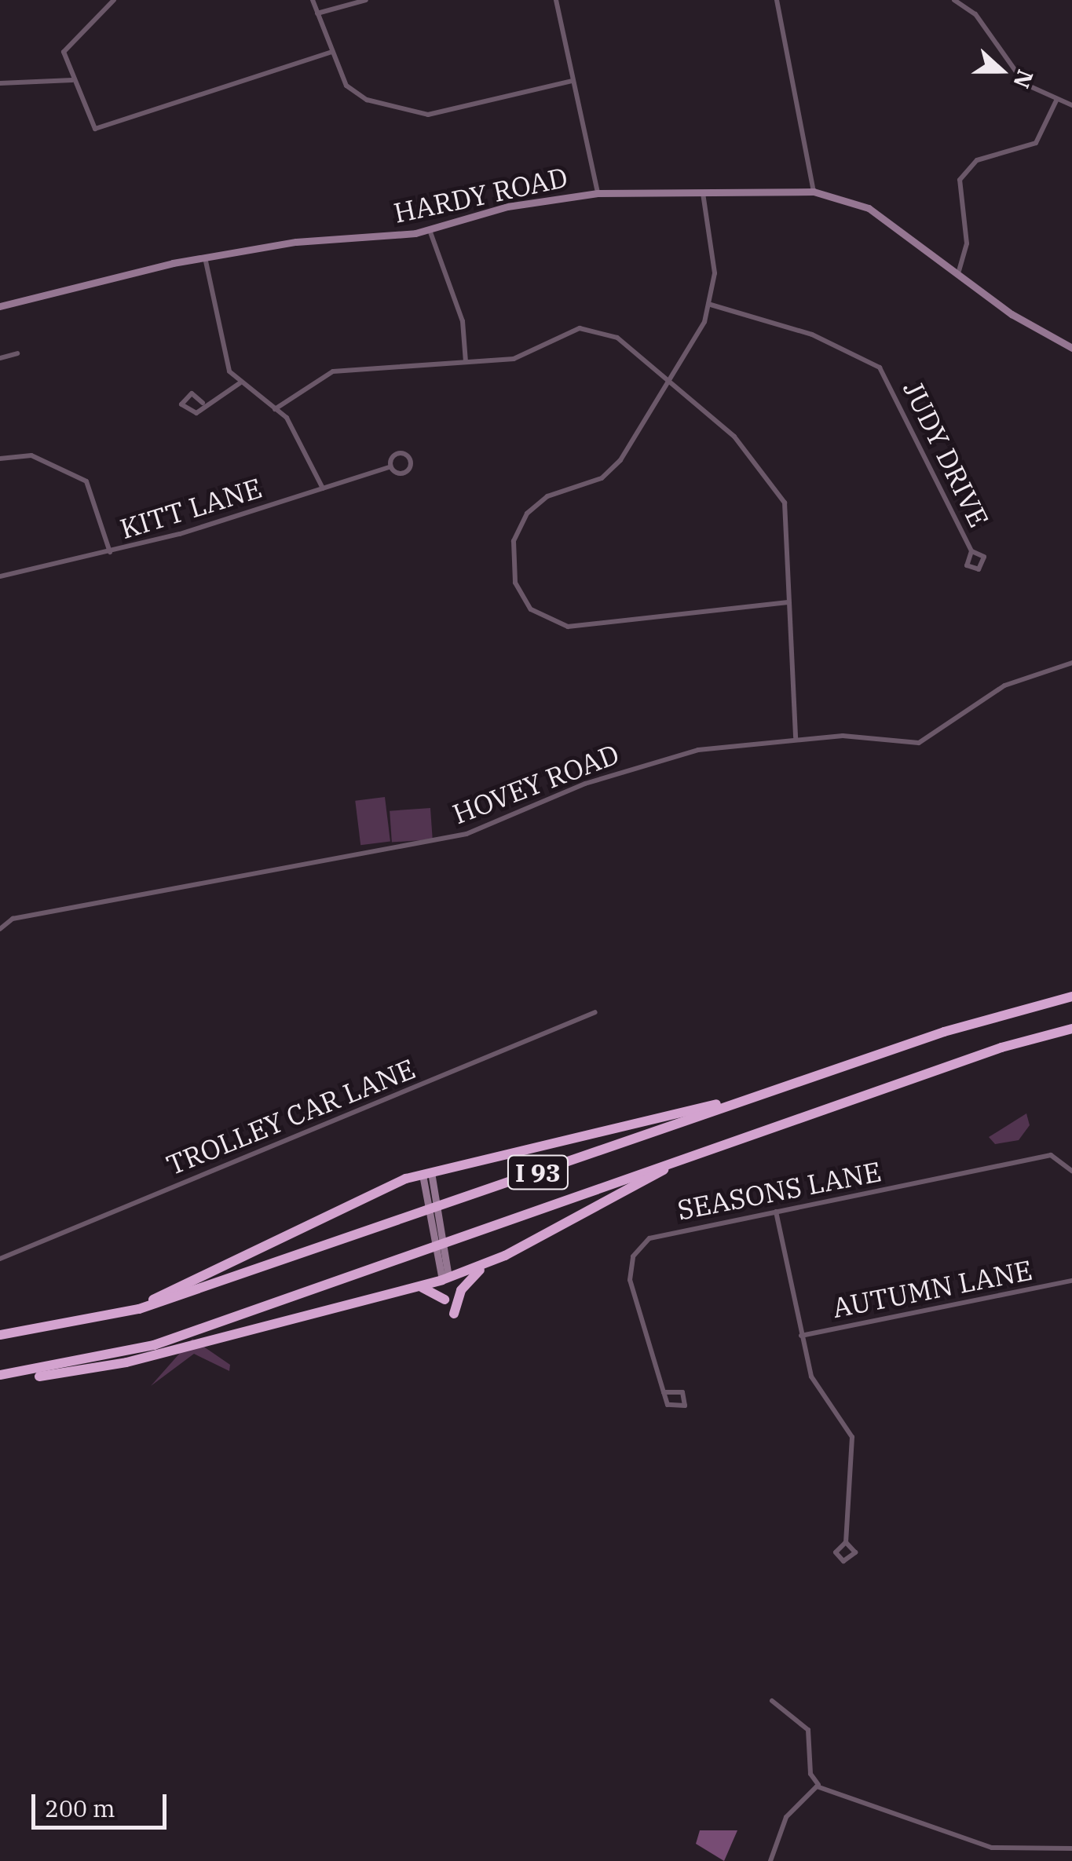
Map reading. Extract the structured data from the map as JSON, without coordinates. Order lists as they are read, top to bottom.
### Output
{
  "streets": {
    "highway": ["I 93"],
    "street": [
      "HARDY ROAD",
      "JUDY DRIVE",
      "KITT LANE",
      "HOVEY ROAD",
      "TROLLEY CAR LANE",
      "SEASONS LANE",
      "AUTUMN LANE"
    ]
  },
  "scale_bar": "200 m",
  "north": "right"
}
